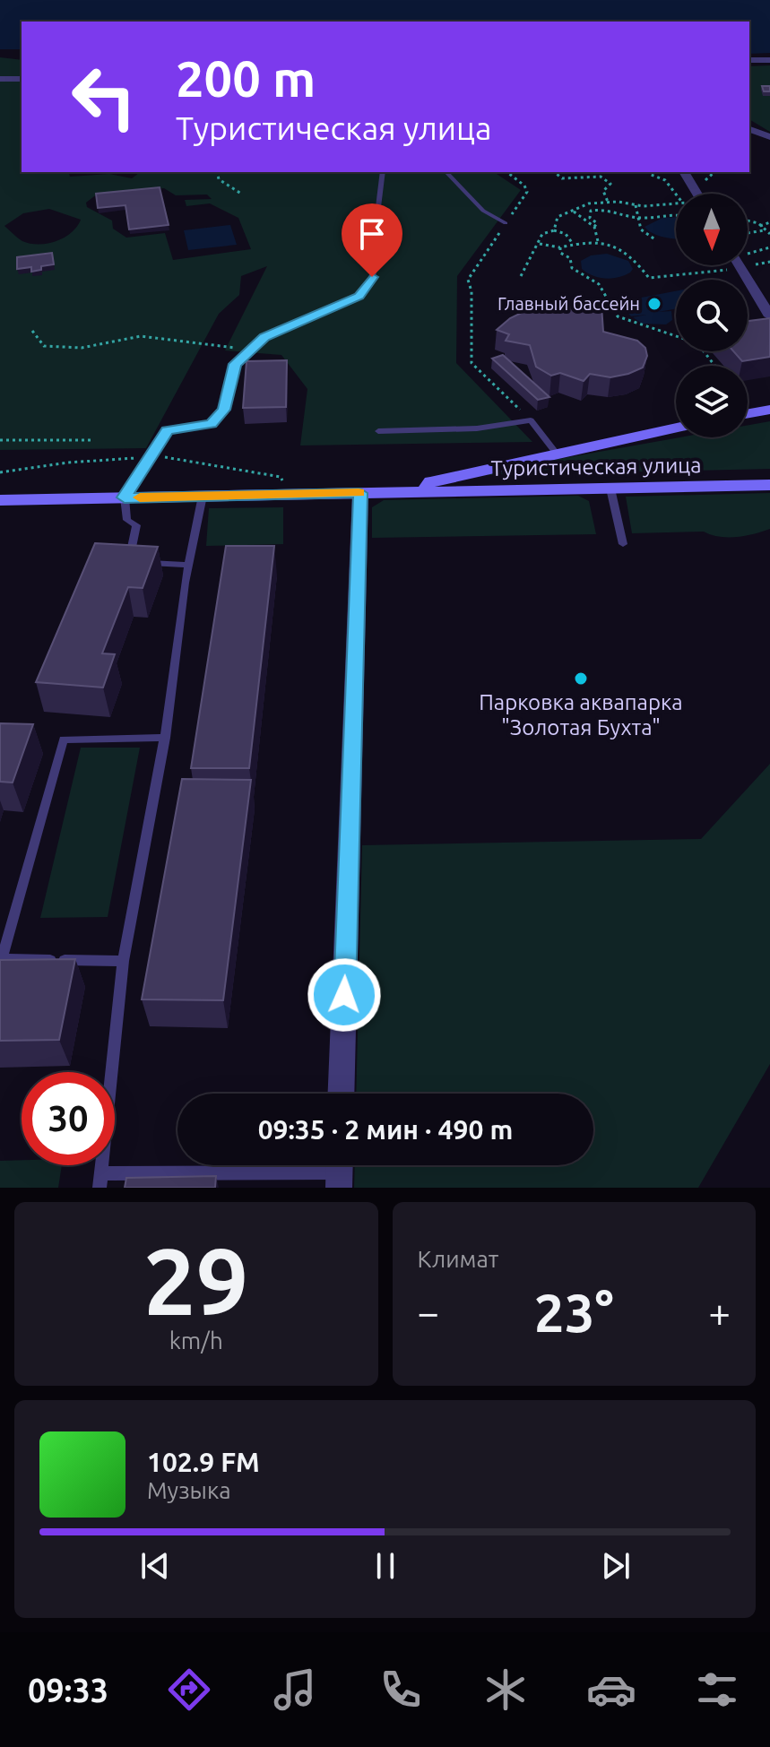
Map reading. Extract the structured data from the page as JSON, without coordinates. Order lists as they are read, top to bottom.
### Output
{
  "streets": {
    "street": ["Туристическая улица"]
  },
  "places": ["Главный бассейн", "Парковка аквапарка \"Золотая Бухта\""],
  "north": "bottom",
  "page": {
    "turn": ["200 m", "Туристическая улица"],
    "limit": "30",
    "trip": "09:35 · 2 мин · 490 m",
    "tile": [
      ["29", "km/h"],
      "Климат"
    ],
    "heat": ["−", "23°", "+"],
    "song": ["102.9 FM", "Музыка"],
    "tabs": "09:33"
  }
}
